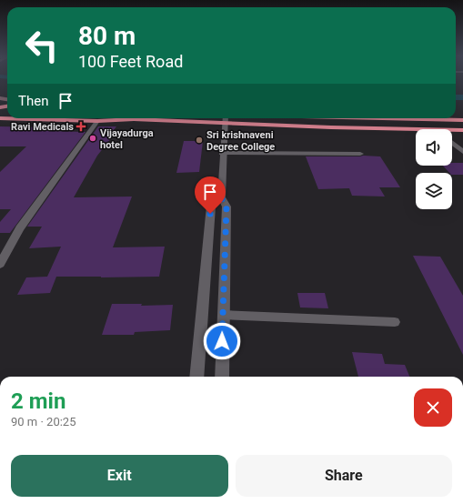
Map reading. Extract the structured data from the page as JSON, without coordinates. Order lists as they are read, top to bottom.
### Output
{
  "places": {
    "health": ["Ravi Medicals"],
    "other": ["Vijayadurga hotel", "Sri krishnaveni Degree College"]
  },
  "page": {
    "turn": ["80 m", "100 Feet Road"],
    "then": "Then",
    "heading": ["2 min", "90 m · 20:25"],
    "buttons": ["Exit", "Share"]
  }
}
